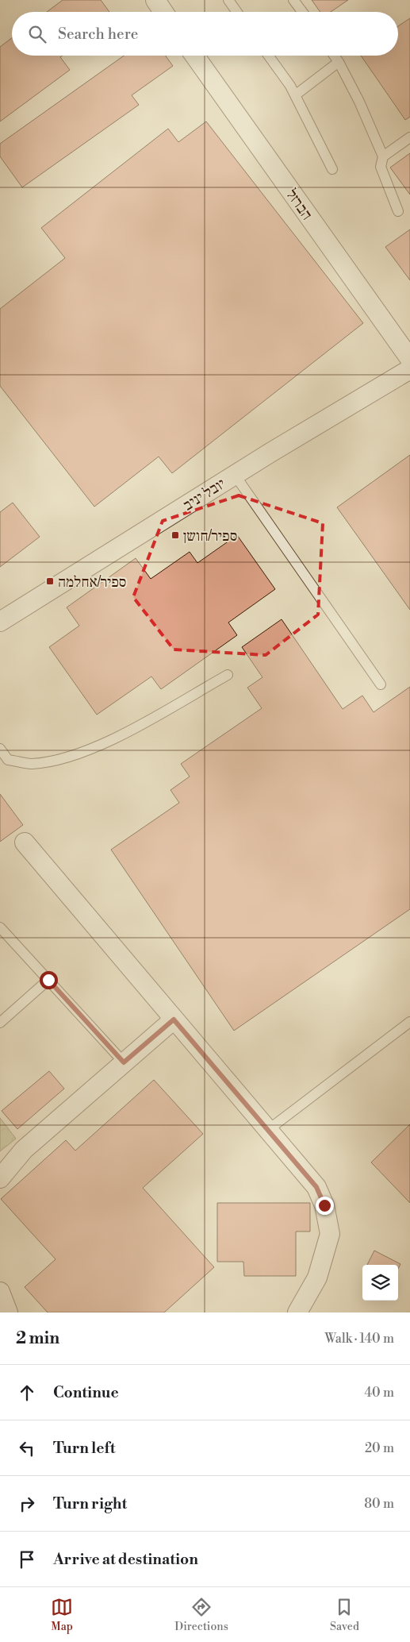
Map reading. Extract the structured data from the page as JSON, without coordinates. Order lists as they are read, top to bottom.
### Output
{
  "streets": {
    "street": ["הברזל", "יובל יניב"]
  },
  "places": {
    "transit": ["ספיר/חושן", "ספיר/אחלמה"]
  },
  "page": {
    "search": "Search here",
    "heading": ["2 min", "Walk · 140 m"],
    "list": [
      ["Continue", "40 m"],
      ["Turn left", "20 m"],
      ["Turn right", "80 m"],
      "Arrive at destination"
    ],
    "nav": ["Map", "Directions", "Saved"]
  }
}
